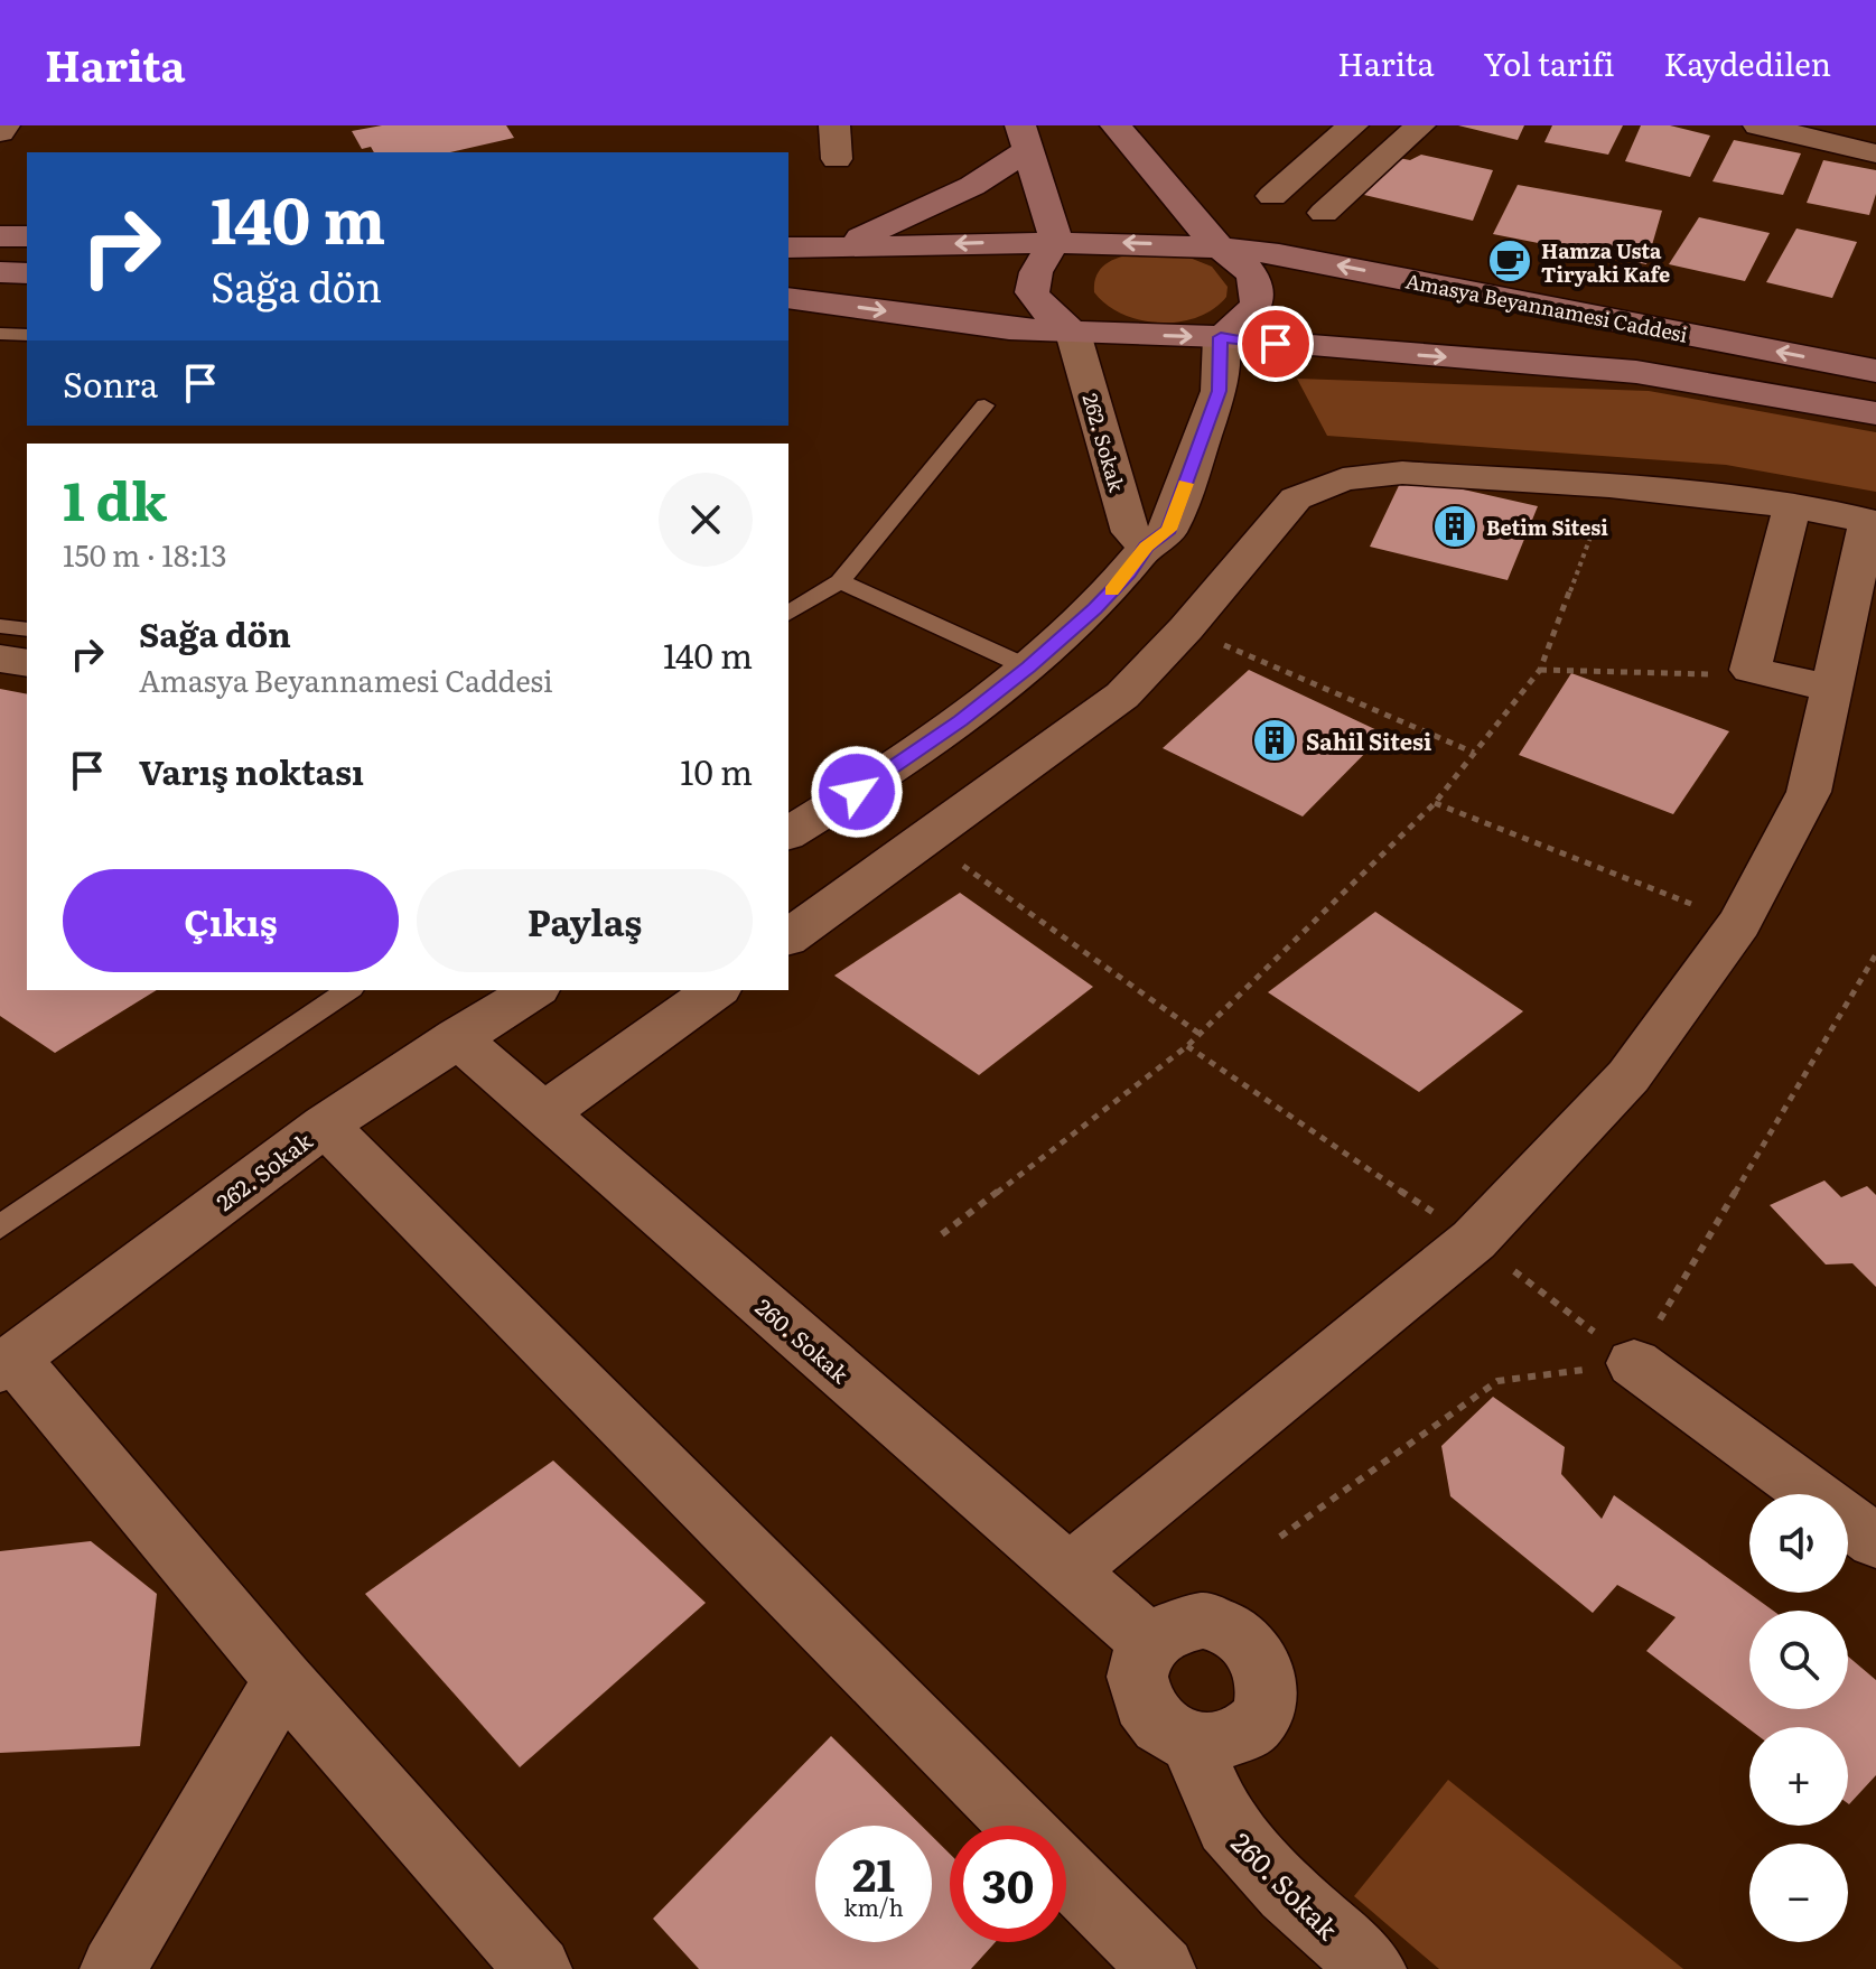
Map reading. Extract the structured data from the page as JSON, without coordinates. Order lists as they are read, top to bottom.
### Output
{
  "streets": {
    "main road": ["Amasya Beyannamesi Caddesi"],
    "street": ["262. Sokak", "260. Sokak"]
  },
  "crossings": [
    ["Amasya Beyannamesi Caddesi", "262. Sokak"],
    ["262. Sokak", "260. Sokak"]
  ],
  "places": {
    "cafe": ["Hamza Usta Tiryaki Kafe"],
    "building": ["Betim Sitesi", "Sahil Sitesi"]
  },
  "page": {
    "header": "Harita",
    "nav": ["Harita", "Yol tarifi", "Kaydedilen"],
    "turn": ["140 m", "Sağa dön"],
    "then": "Sonra",
    "heading": ["1 dk", "150 m · 18:13"],
    "list": [
      {
        "name": "Sağa dön",
        "note": "Amasya Beyannamesi Caddesi",
        "value": "140 m"
      },
      {
        "name": "Varış noktası",
        "value": "10 m"
      }
    ],
    "buttons": ["Çıkış", "Paylaş"],
    "map_buttons": ["+", "−"],
    "speed": "21 km/h",
    "limit": "30"
  }
}
